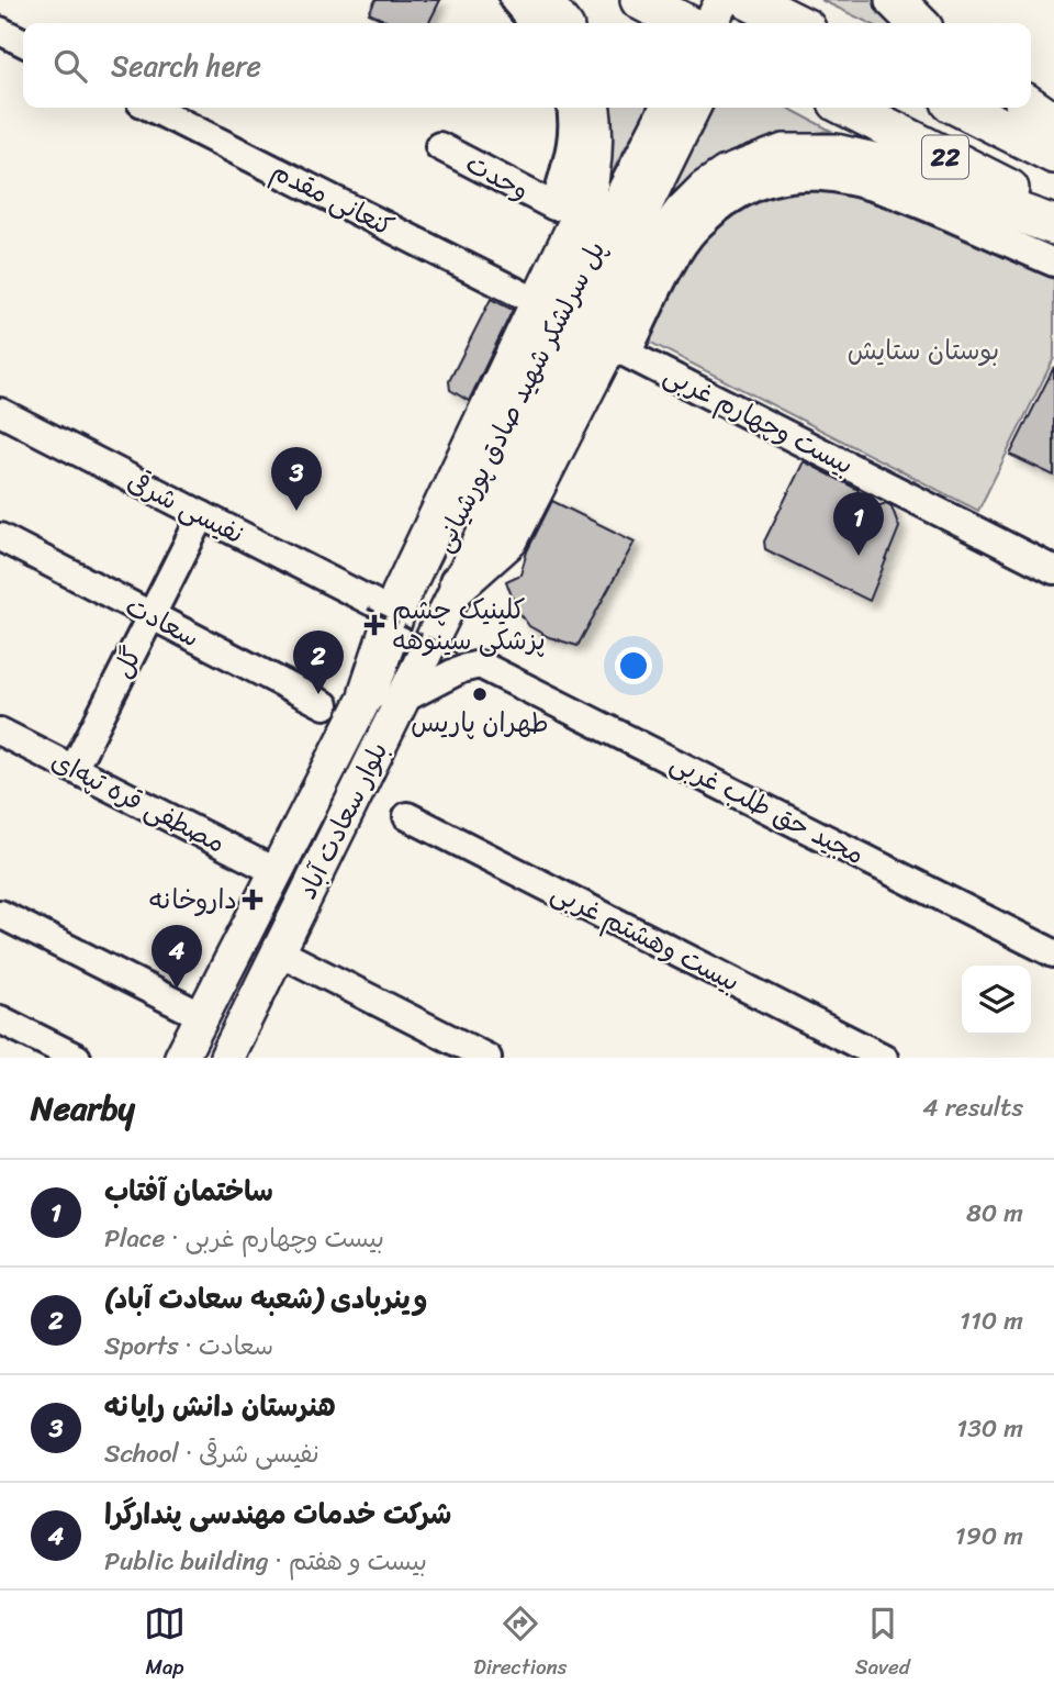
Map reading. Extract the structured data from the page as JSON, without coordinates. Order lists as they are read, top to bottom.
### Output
{
  "streets": {
    "highway": ["22"],
    "main road": ["پل سرلشکر شهید صادق پورشیانی", "بلوار سعادت آباد"],
    "street": [
      "وحدت",
      "کنعانی مقدم",
      "بیست وچهارم غربی",
      "نفیسی شرقی",
      "سعادت",
      "گل",
      "مصطفی قره تپه‌ای",
      "مجید حق طلب غربی",
      "بیست وهشتم غربی"
    ]
  },
  "crossings": [
    ["پل سرلشکر شهید صادق پورشیانی", "بلوار سعادت آباد"],
    ["نفیسی شرقی", "گل"],
    ["سعادت", "گل"],
    ["گل", "مصطفی قره تپه‌ای"],
    ["مصطفی قره تپه‌ای", "بلوار سعادت آباد"]
  ],
  "parks": ["بوستان ستایش"],
  "places": {
    "health": ["کلینیک چشم پزشکی سینوهه", "داروخانه"],
    "other": ["طهران پاریس"]
  },
  "page": {
    "search": "Search here",
    "pins": [
      "3",
      "1",
      "2",
      "4"
    ],
    "heading": ["Nearby", "4 results"],
    "list": [
      {
        "mark": "1",
        "name": "ساختمان آفتاب",
        "note": "Place · بیست وچهارم غربی",
        "value": "80 m"
      },
      {
        "mark": "2",
        "name": "وینربادی (شعبه سعادت آباد)",
        "note": "Sports · سعادت",
        "value": "110 m"
      },
      {
        "mark": "3",
        "name": "هنرستان دانش رایانه",
        "note": "School · نفیسی شرقی",
        "value": "130 m"
      },
      {
        "mark": "4",
        "name": "شرکت خدمات مهندسى پندارگرا",
        "note": "Public building · بیست و هفتم",
        "value": "190 m"
      }
    ],
    "nav": ["Map", "Directions", "Saved"]
  }
}
